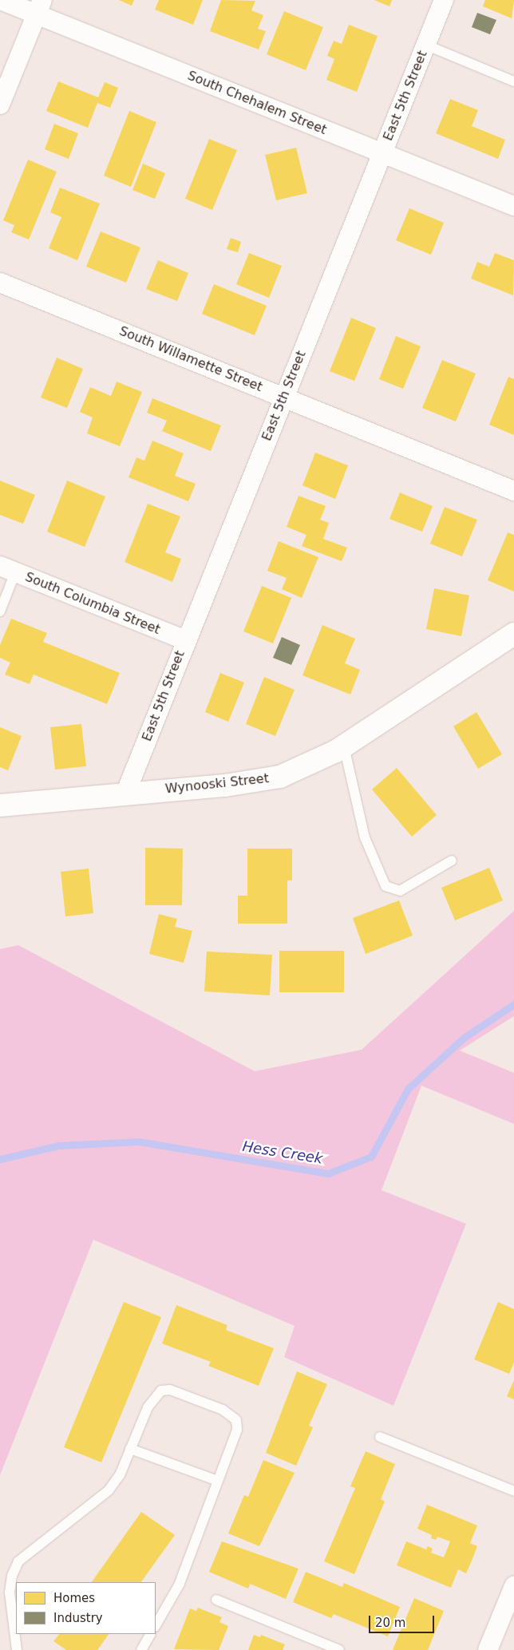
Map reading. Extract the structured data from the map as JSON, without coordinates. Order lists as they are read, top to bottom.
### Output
{
  "streets": {
    "main road": ["Wynooski Street"],
    "street": [
      "East 5th Street",
      "South Chehalem Street",
      "South Willamette Street",
      "South Columbia Street"
    ]
  },
  "crossings": [
    ["East 5th Street", "South Chehalem Street"],
    ["East 5th Street", "South Willamette Street"],
    ["East 5th Street", "South Columbia Street"],
    ["East 5th Street", "Wynooski Street"]
  ],
  "water": ["Hess Creek"],
  "legend": ["Homes", "Industry"],
  "scale_bar": "20 m"
}
